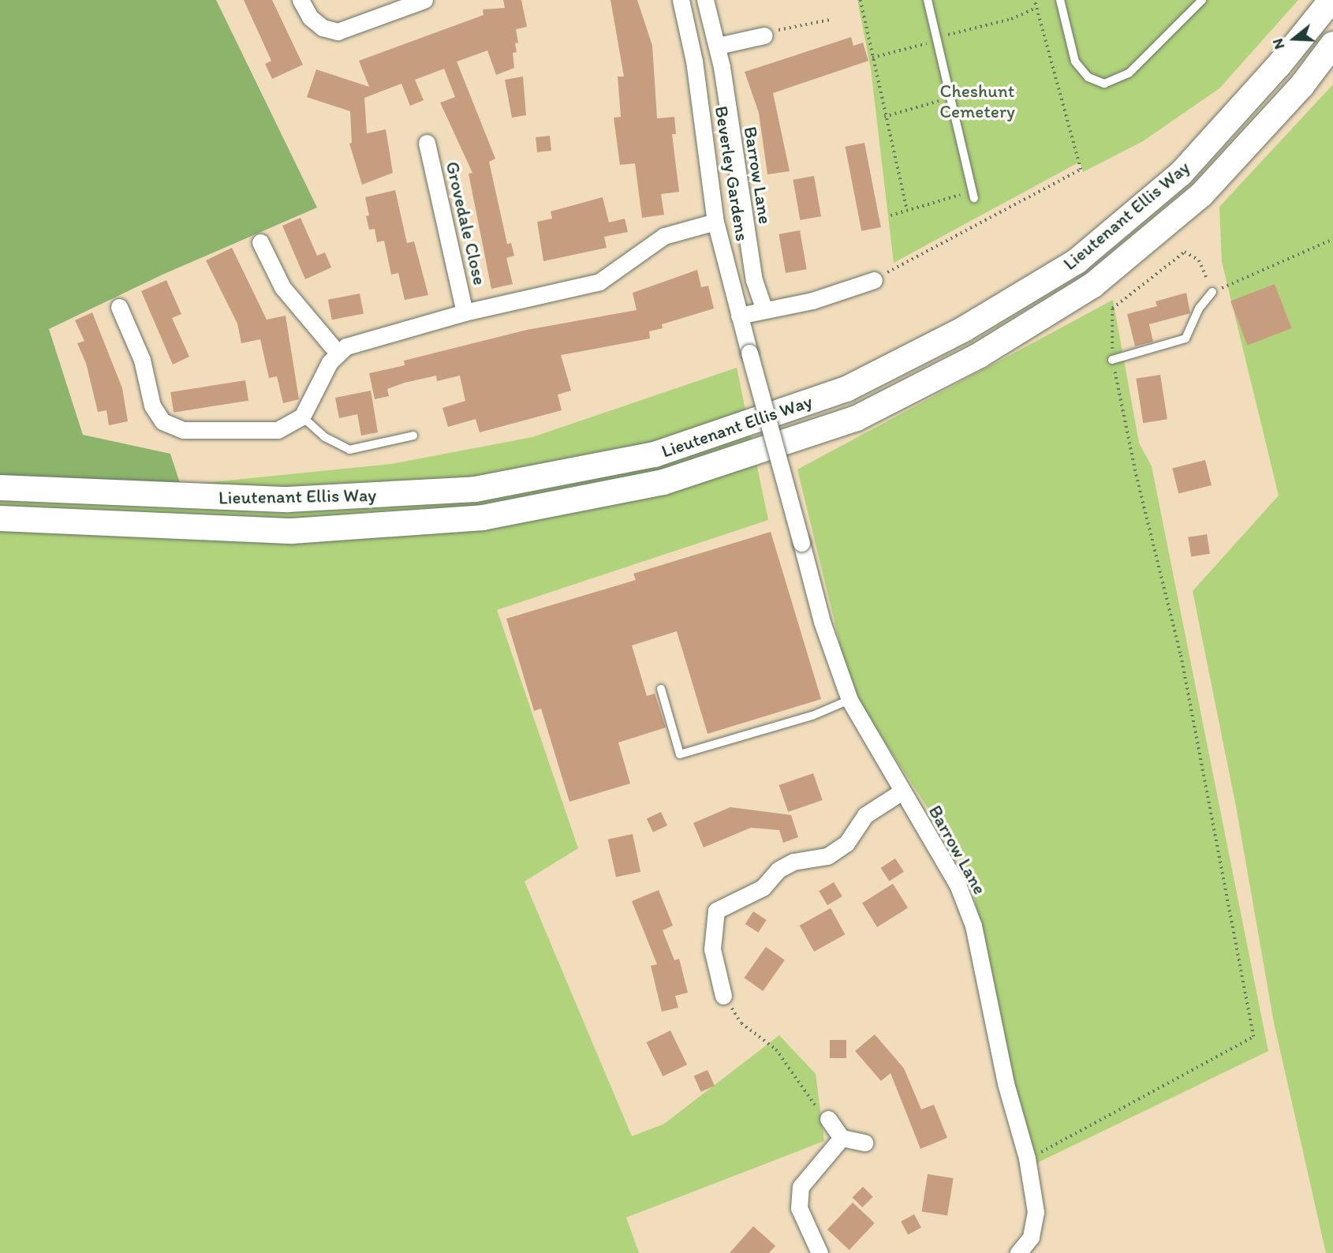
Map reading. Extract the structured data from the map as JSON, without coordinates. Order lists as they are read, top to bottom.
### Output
{
  "streets": {
    "main road": ["Lieutenant Ellis Way"],
    "street": ["Beverley Gardens", "Barrow Lane", "Grovedale Close"]
  },
  "crossings": [
    ["Beverley Gardens", "Barrow Lane"],
    ["Beverley Gardens", "Grovedale Close"]
  ],
  "parks": ["Cheshunt Cemetery"],
  "north": "left"
}
